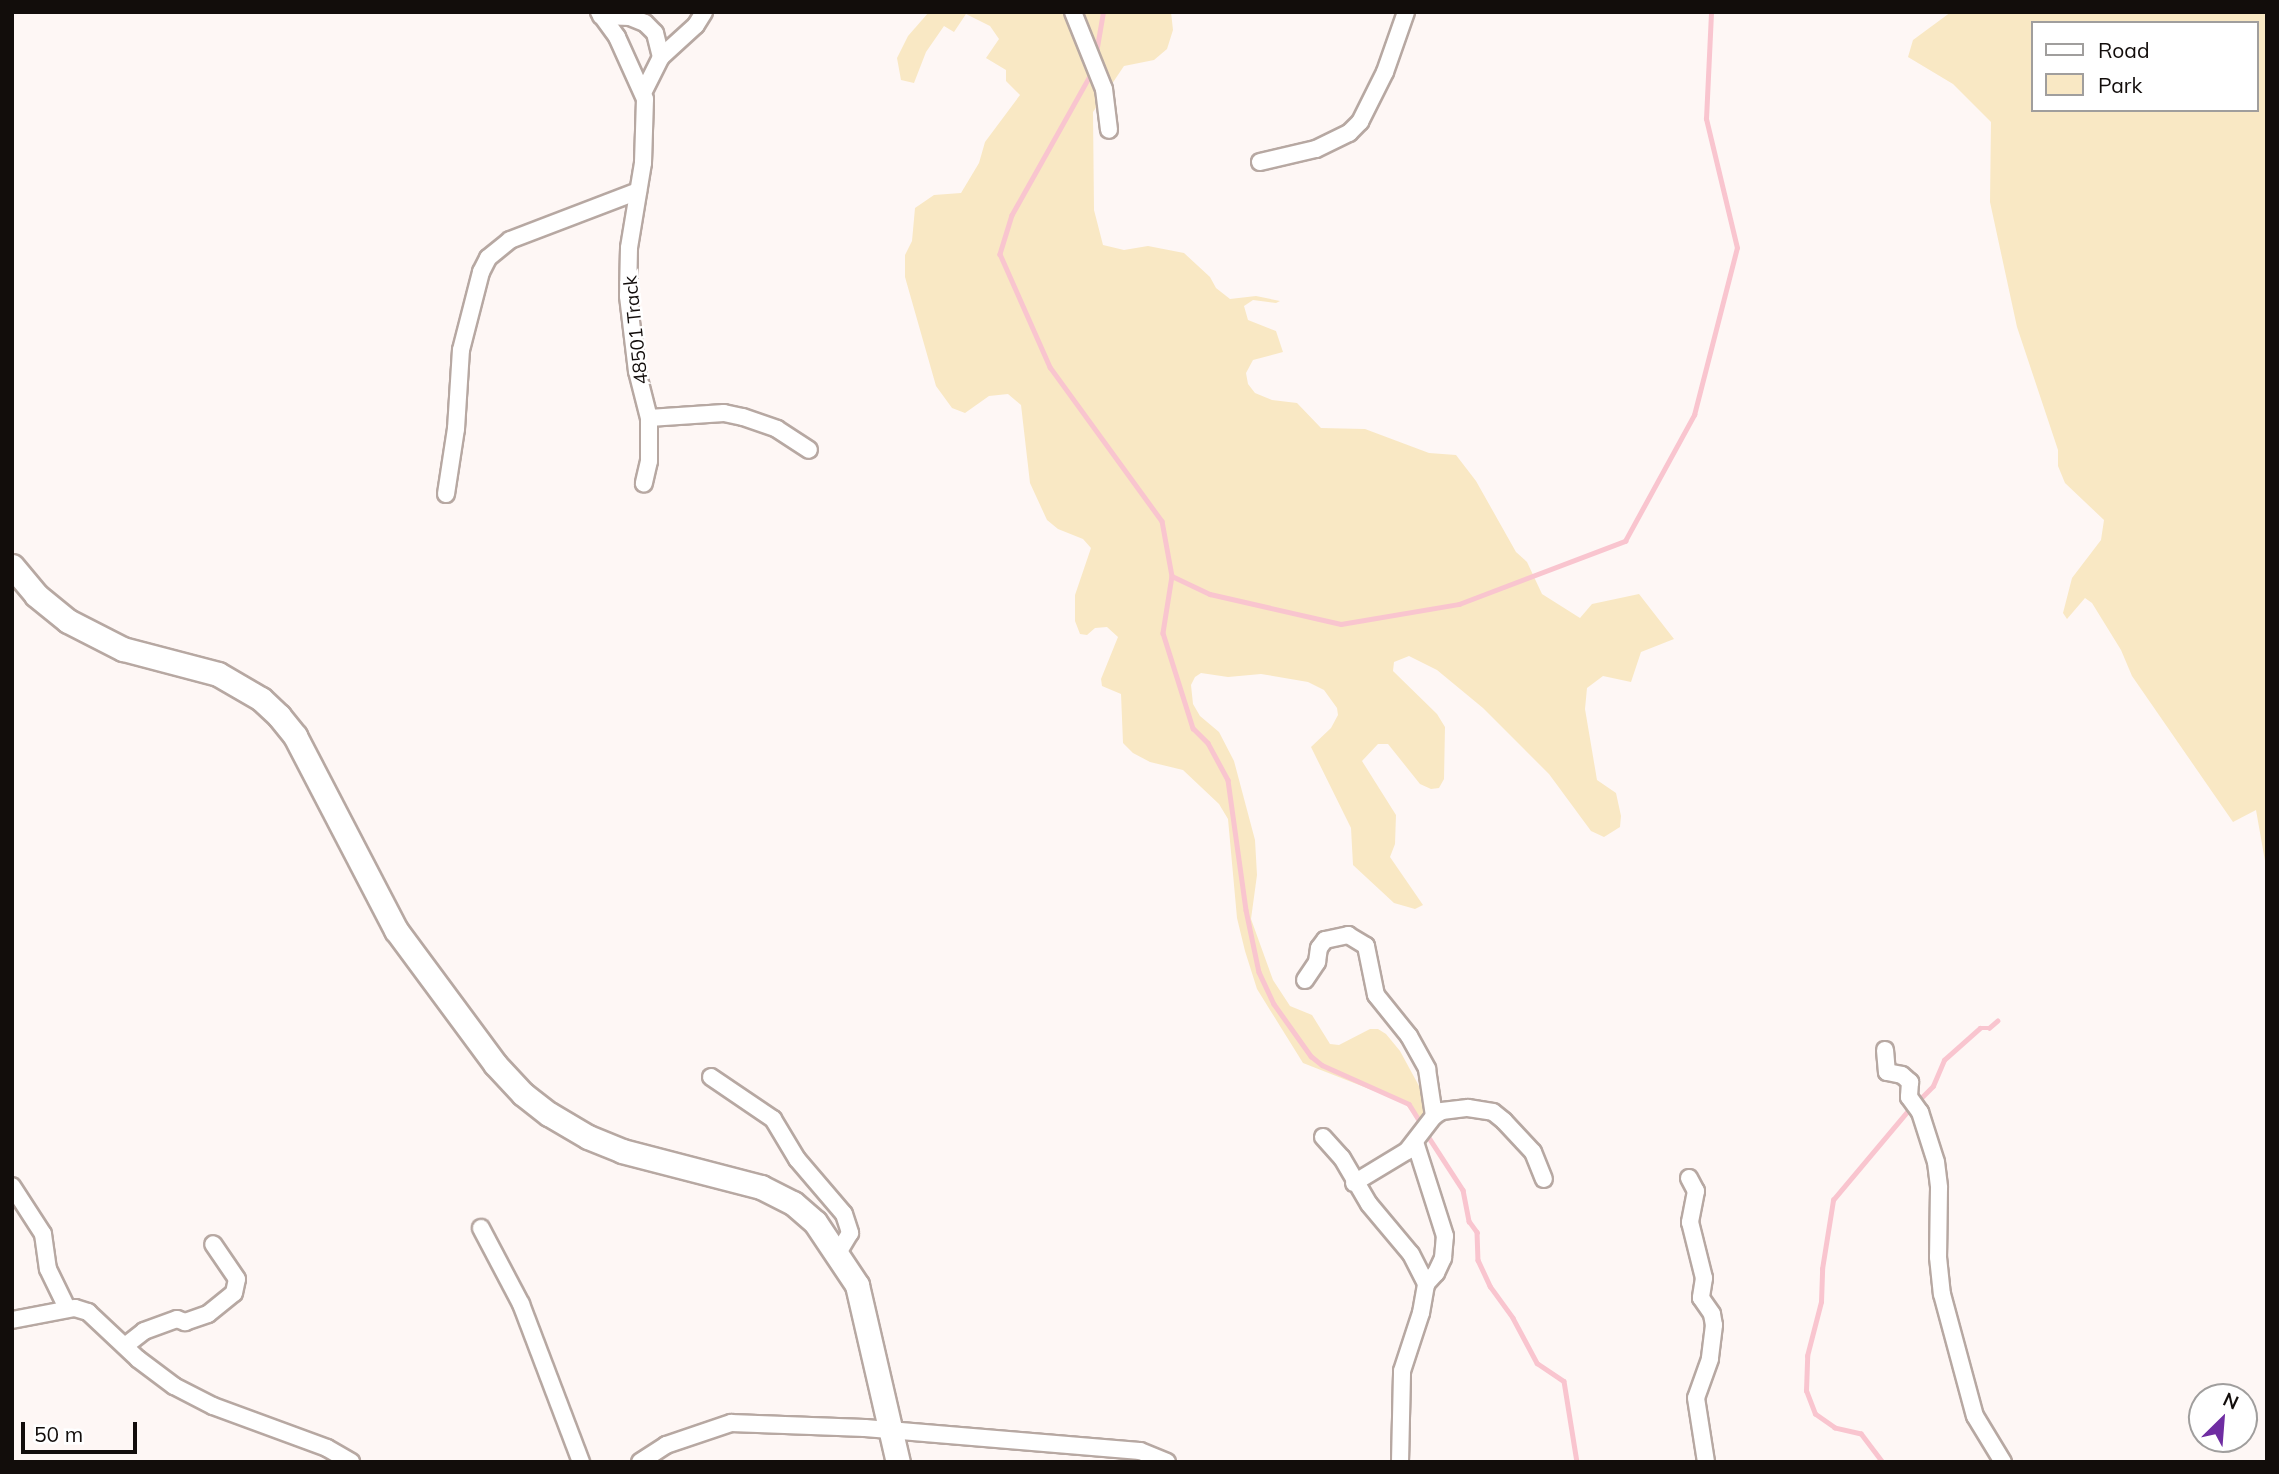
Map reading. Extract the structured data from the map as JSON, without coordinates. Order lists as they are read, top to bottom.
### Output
{
  "streets": {
    "street": ["48501 Track"]
  },
  "legend": ["Road", "Park"],
  "scale_bar": "50 m",
  "north": "top right"
}
